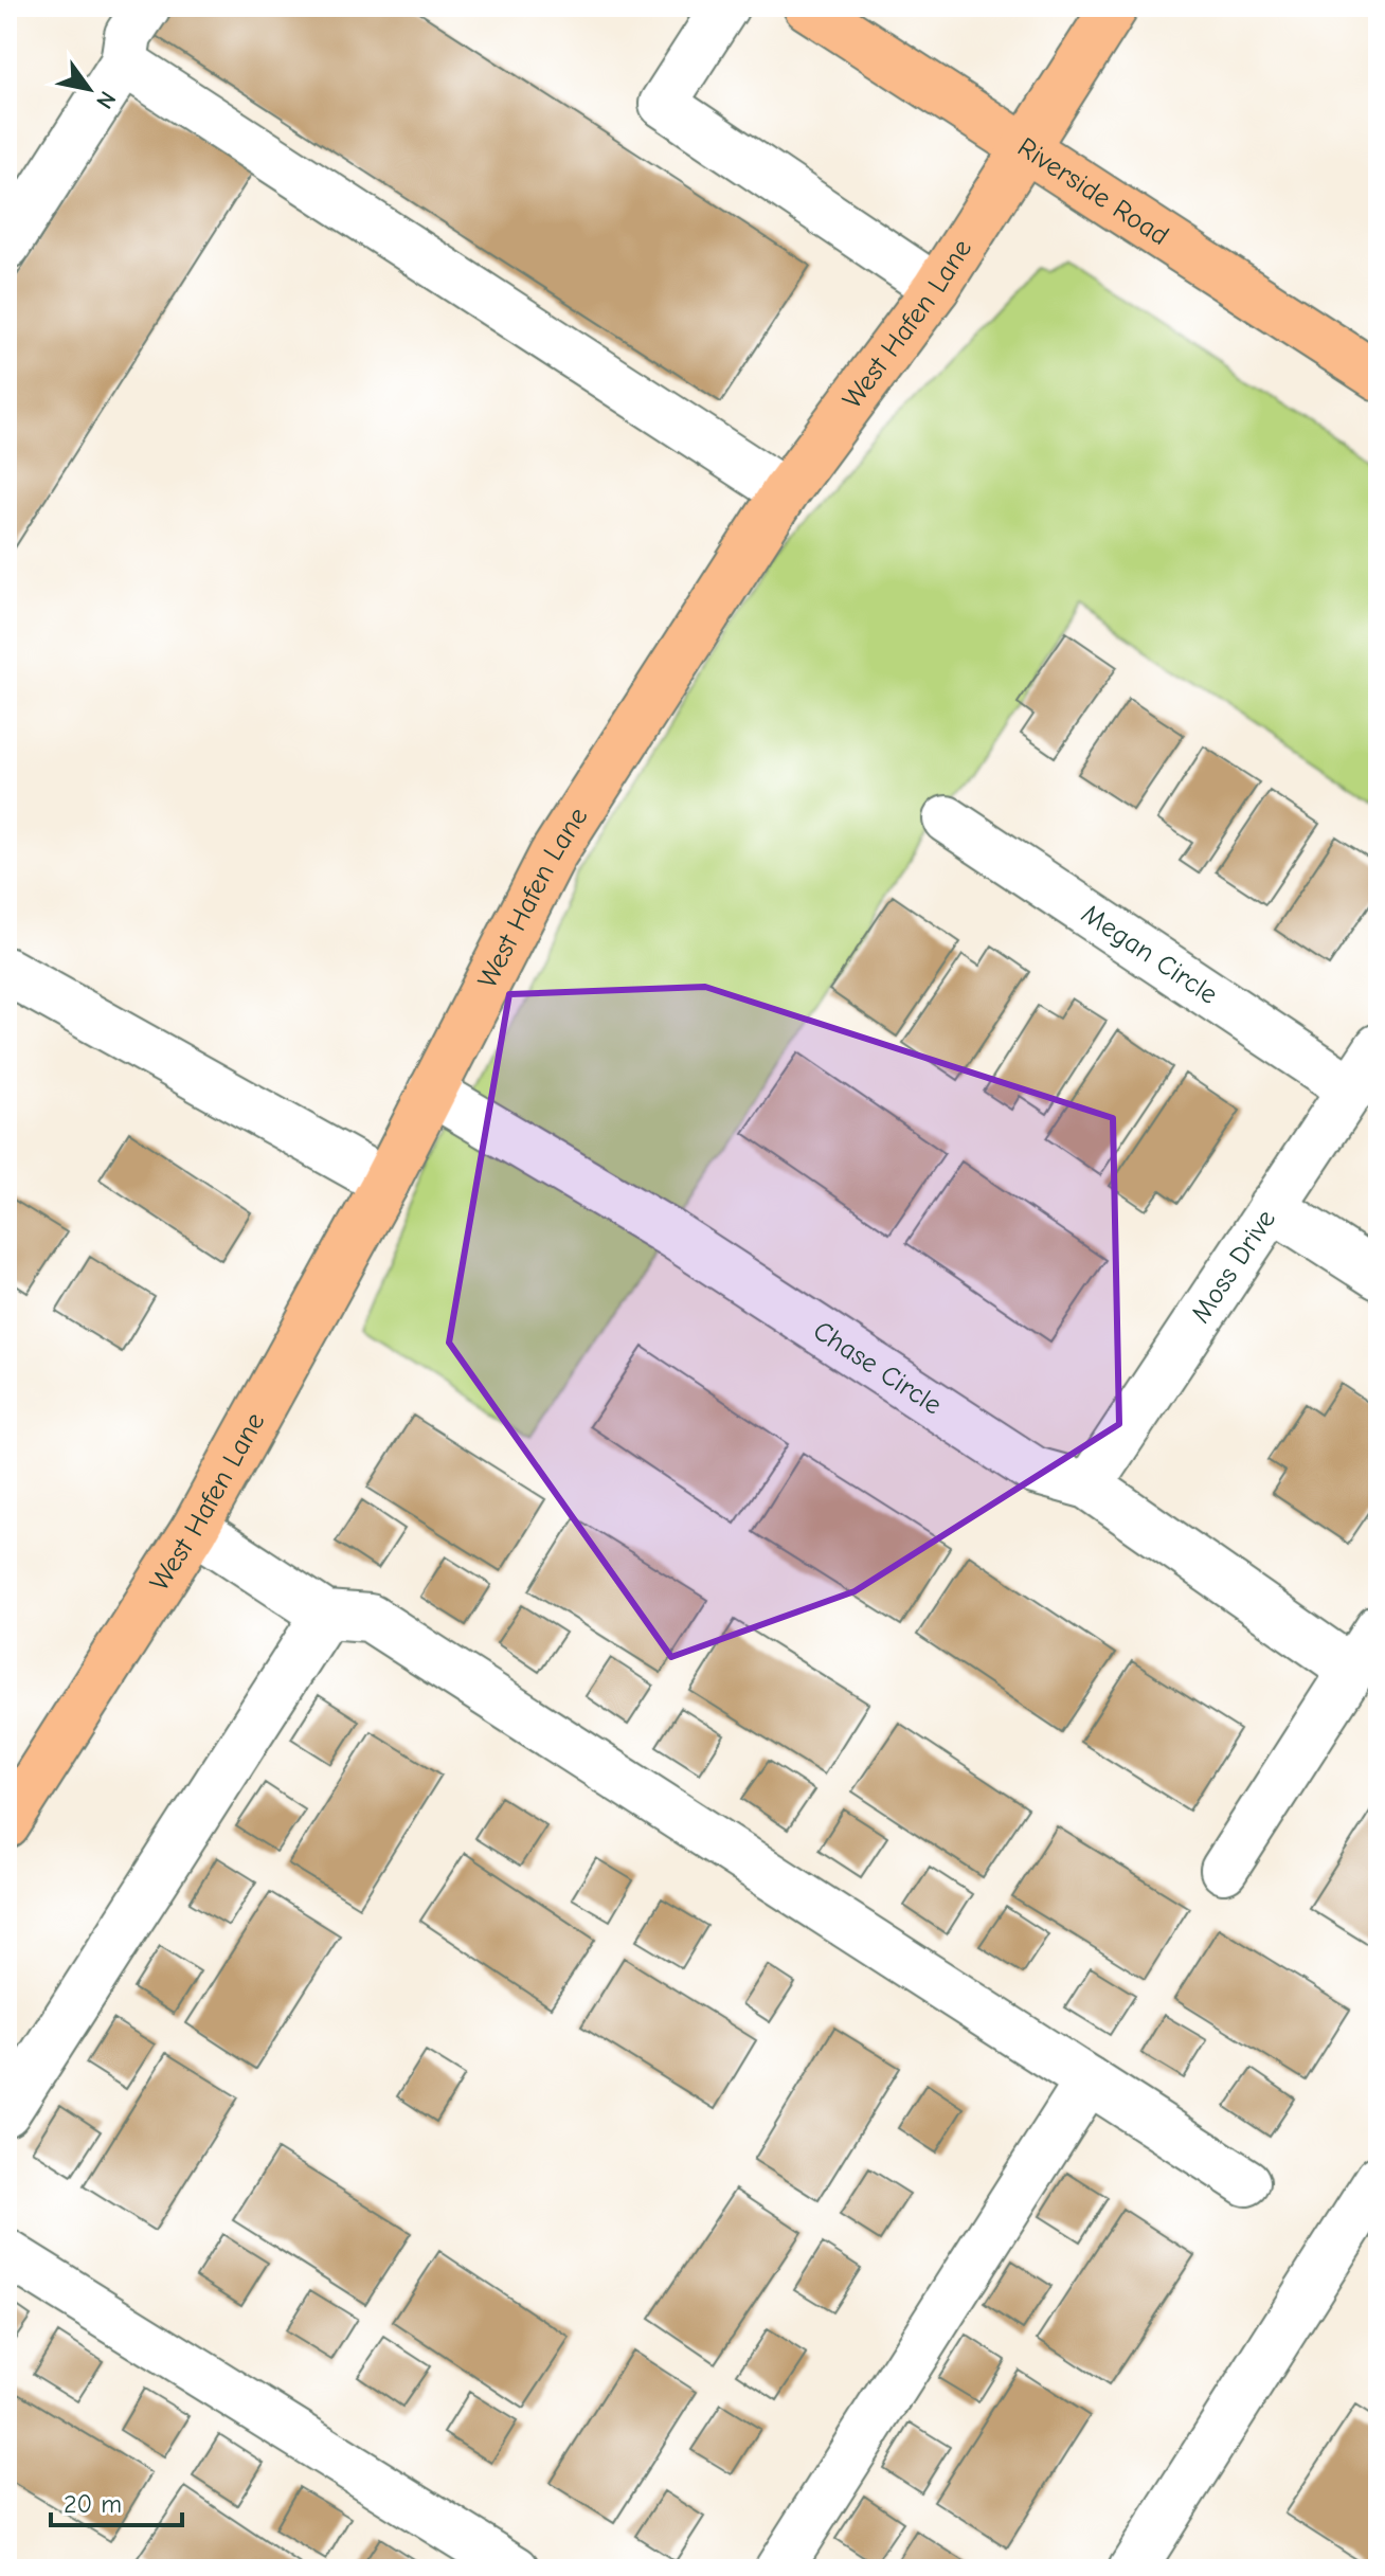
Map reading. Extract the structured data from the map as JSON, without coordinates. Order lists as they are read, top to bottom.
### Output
{
  "streets": {
    "main road": ["Riverside Road", "West Hafen Lane"],
    "street": ["Megan Circle", "Moss Drive", "Chase Circle"]
  },
  "crossings": [
    ["Riverside Road", "West Hafen Lane"],
    ["West Hafen Lane", "Chase Circle"],
    ["Megan Circle", "Moss Drive"],
    ["Moss Drive", "Chase Circle"]
  ],
  "scale_bar": "20 m",
  "north": "bottom right"
}
